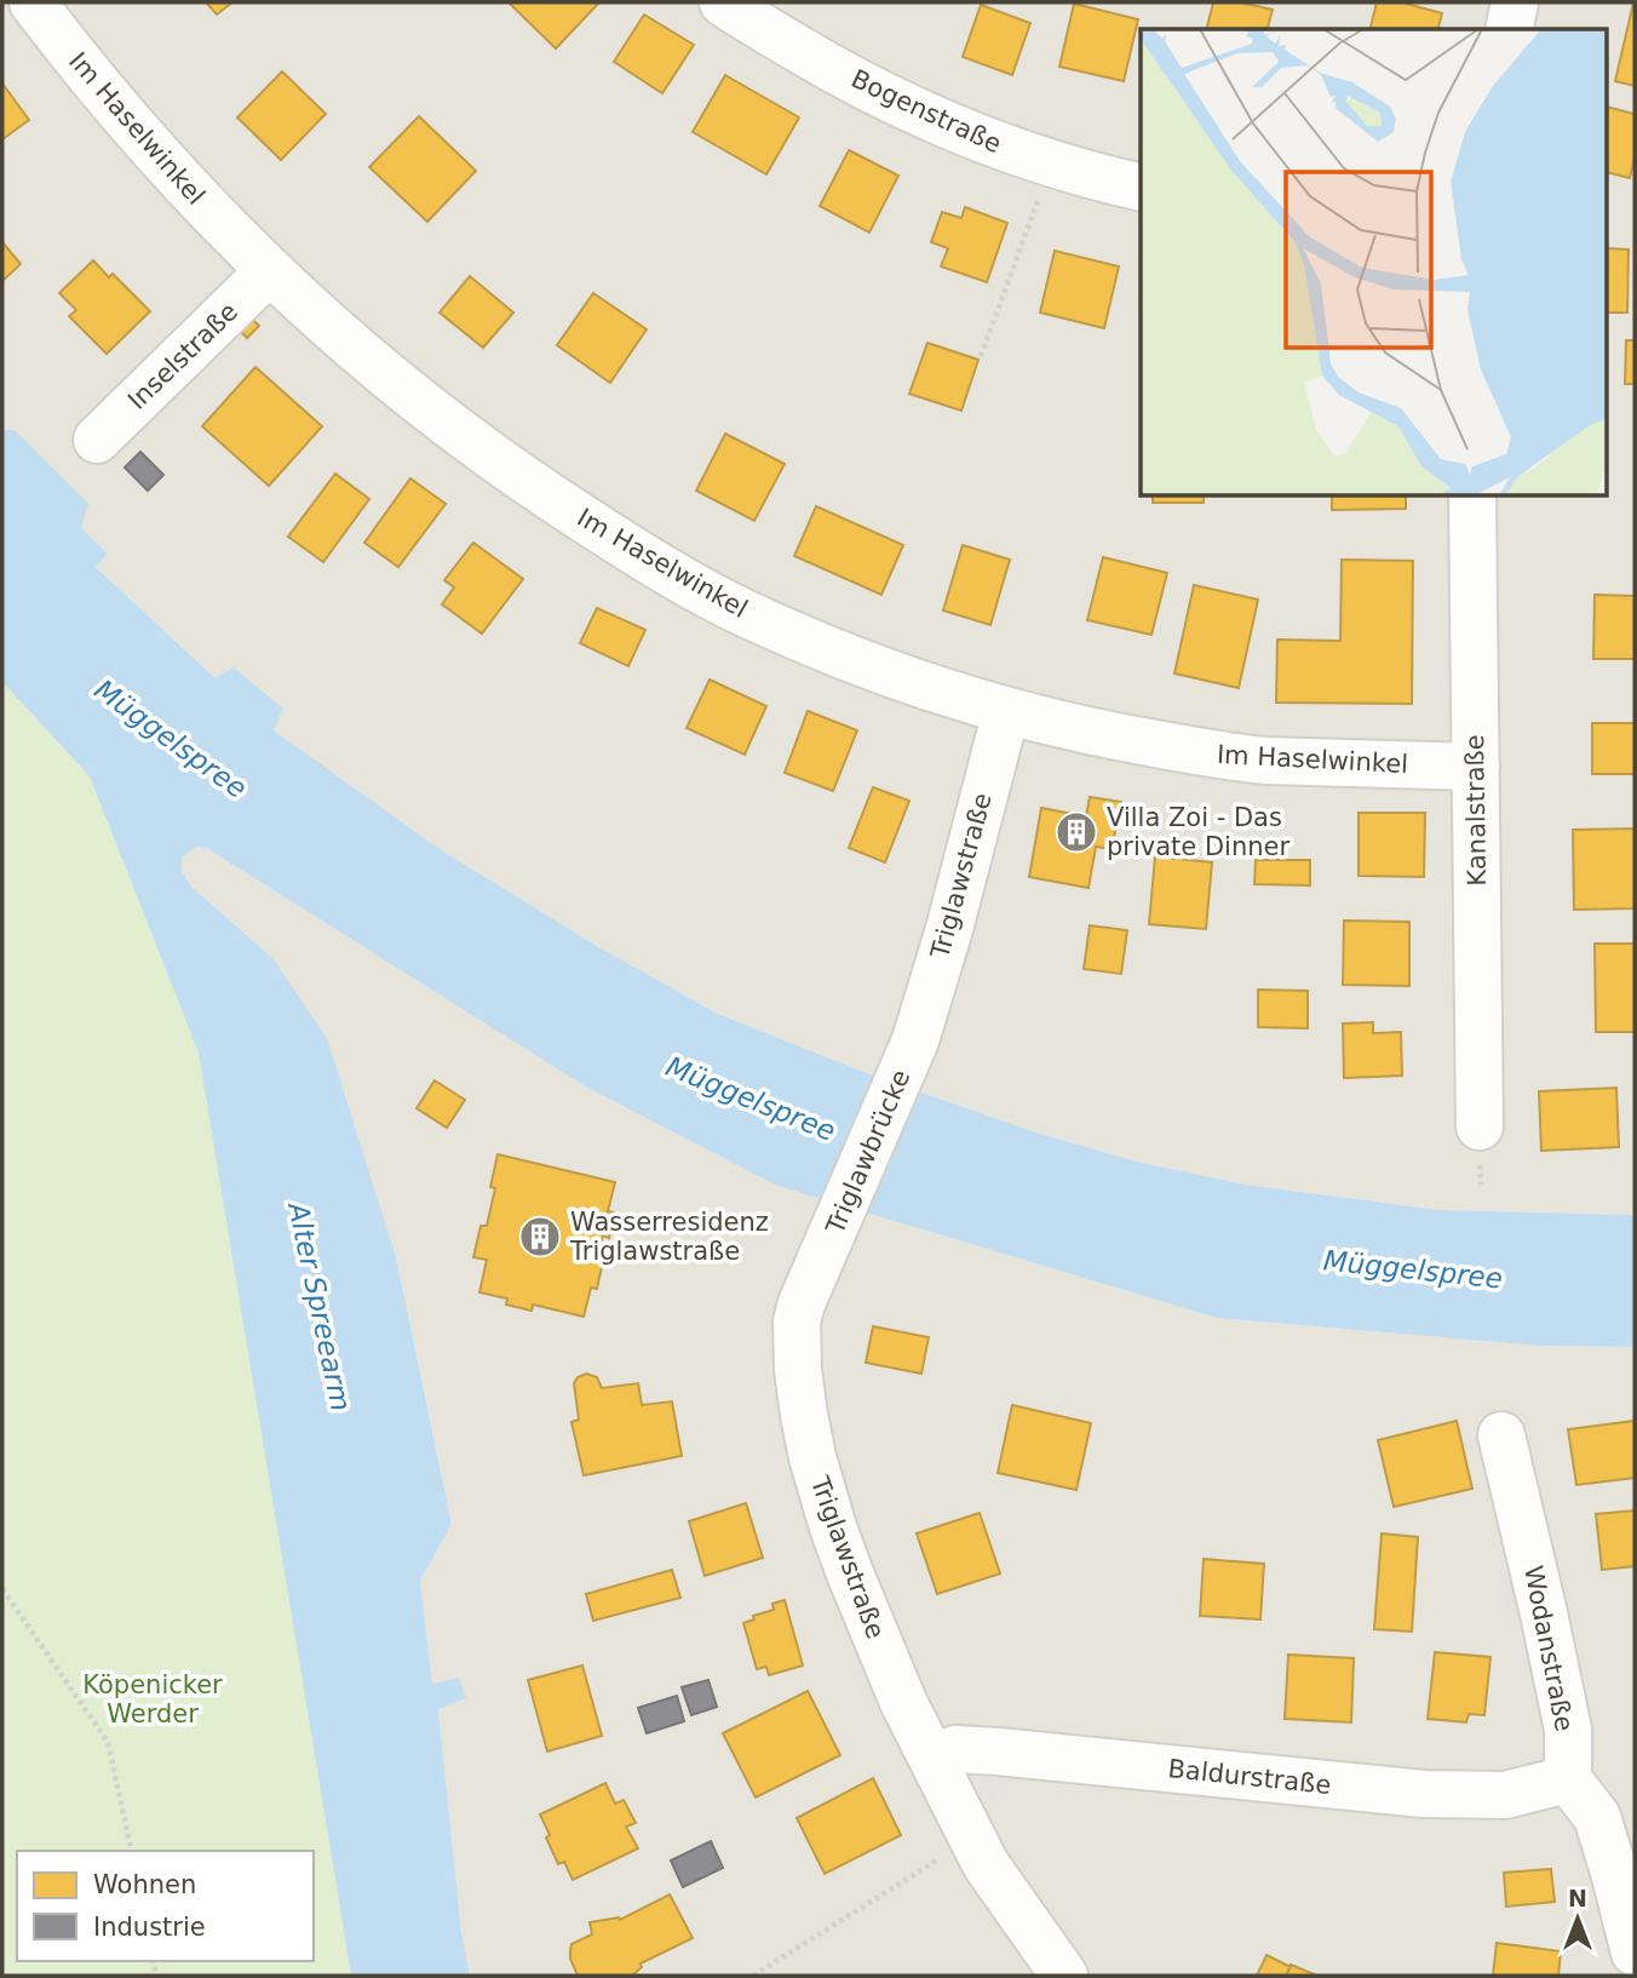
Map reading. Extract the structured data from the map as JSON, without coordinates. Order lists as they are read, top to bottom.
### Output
{
  "streets": {
    "street": [
      "Bogenstraße",
      "Im Haselwinkel",
      "Inselstraße",
      "Kanalstraße",
      "Triglawstraße",
      "Triglawbrücke",
      "Wodanstraße",
      "Baldurstraße"
    ]
  },
  "crossings": [
    ["Im Haselwinkel", "Inselstraße"],
    ["Im Haselwinkel", "Kanalstraße"],
    ["Im Haselwinkel", "Triglawstraße"],
    ["Triglawstraße", "Triglawbrücke"],
    ["Triglawstraße", "Baldurstraße"],
    ["Wodanstraße", "Baldurstraße"]
  ],
  "water": ["Müggelspree", "Alter Spreearm"],
  "parks": ["Köpenicker Werder"],
  "places": {
    "building": ["Villa Zoi - Das private Dinner", "Wasserresidenz Triglawstraße"]
  },
  "legend": ["Wohnen", "Industrie"],
  "north": "top"
}
